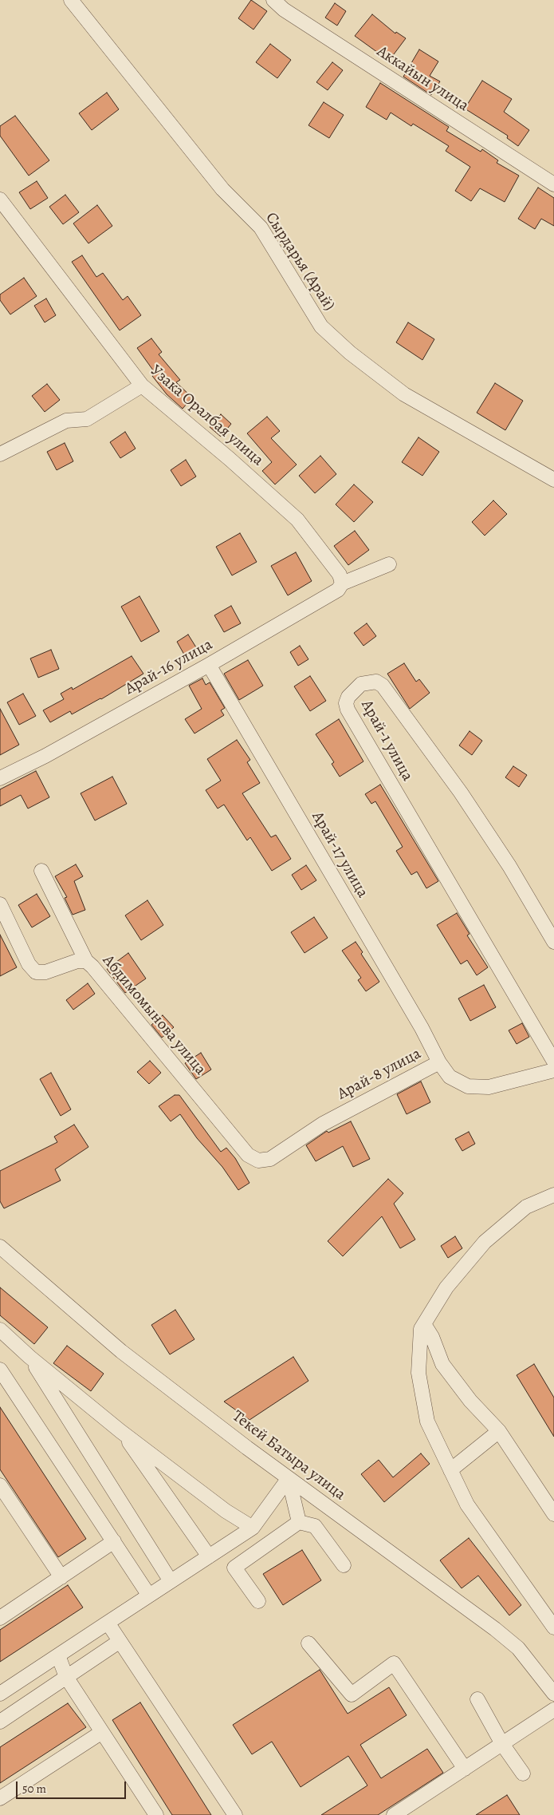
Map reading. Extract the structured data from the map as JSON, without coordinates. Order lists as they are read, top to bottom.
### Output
{
  "streets": {
    "street": [
      "Аккайын улица",
      "Сырдарья (Арай)",
      "Узака Оралбая улица",
      "Арай-16 улица",
      "Арай-1 улица",
      "Арай-17 улица",
      "Абдимомынова улица",
      "Арай-8 улица",
      "Текей Батыра улица"
    ]
  },
  "crossings": [
    ["Узака Оралбая улица", "Арай-16 улица"],
    ["Арай-16 улица", "Арай-17 улица"],
    ["Арай-17 улица", "Арай-8 улица"],
    ["Абдимомынова улица", "Арай-8 улица"]
  ],
  "scale_bar": "50 m"
}
